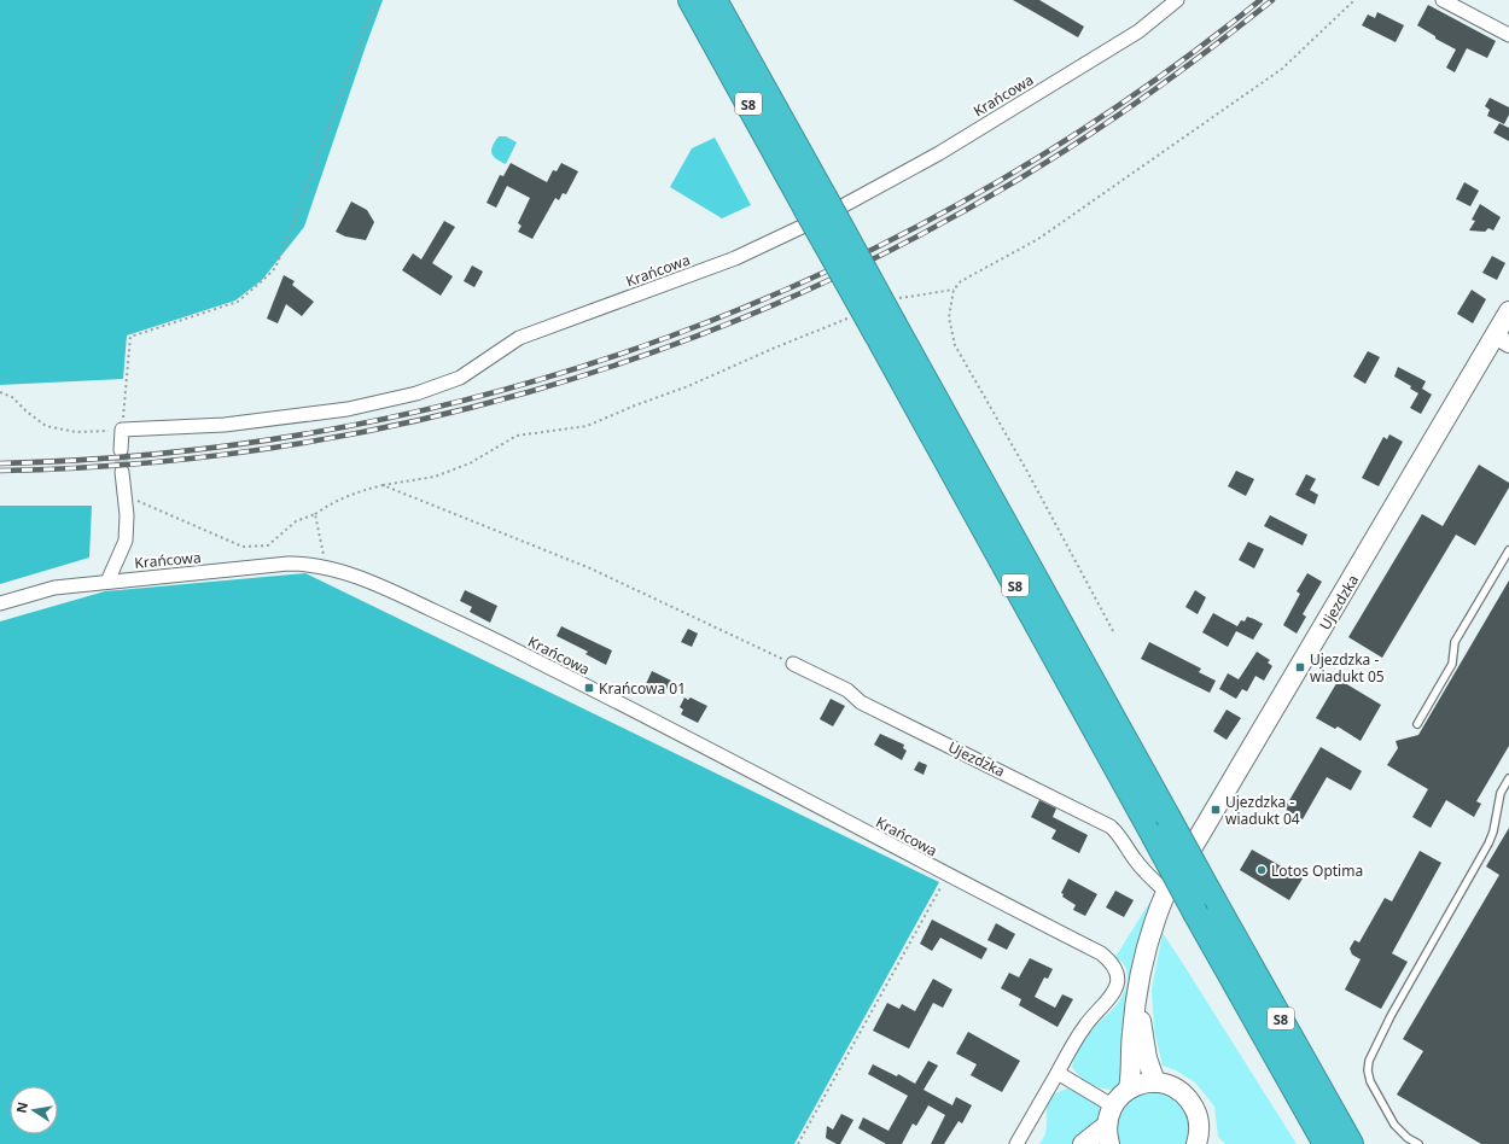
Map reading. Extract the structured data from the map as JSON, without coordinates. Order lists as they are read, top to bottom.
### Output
{
  "streets": {
    "highway": ["S8"],
    "main road": ["Ujezdzka"],
    "street": ["Krańcowa"]
  },
  "places": {
    "transit": ["Ujezdzka - wiadukt 05", "Krańcowa 01", "Ujezdzka - wiadukt 04"],
    "other": ["Lotos Optima"]
  },
  "north": "left"
}
